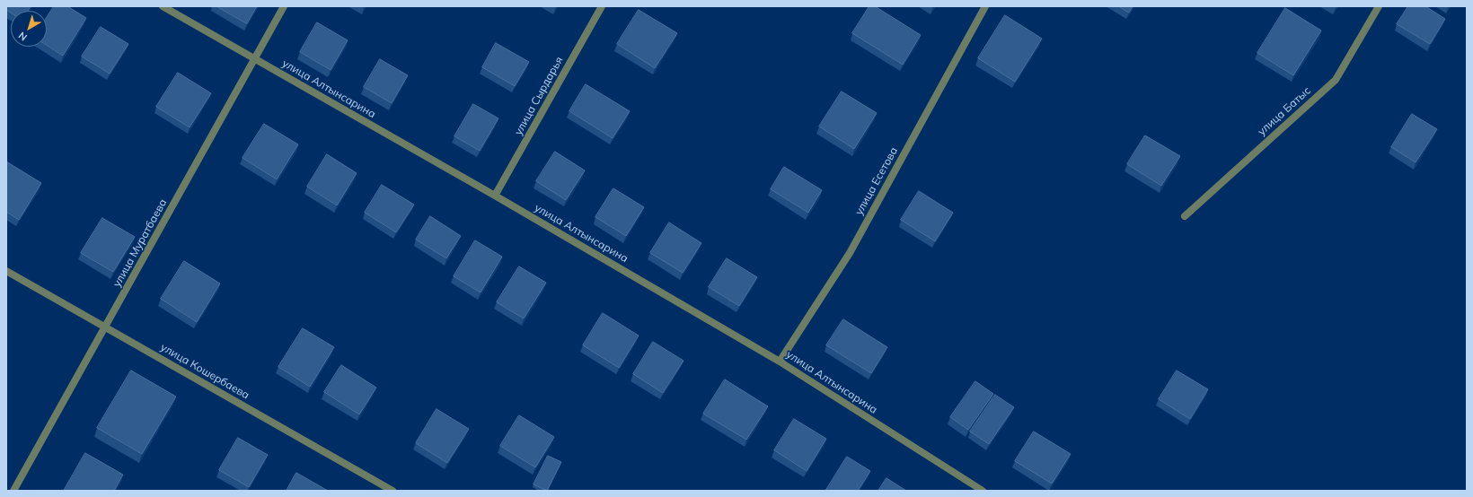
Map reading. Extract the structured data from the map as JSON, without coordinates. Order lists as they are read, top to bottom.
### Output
{
  "streets": {
    "street": [
      "улица Алтынсарина",
      "улица Сырдарья",
      "улица Батыс",
      "улица Есетова",
      "улица Муратбаева",
      "улица Кошербаева"
    ]
  },
  "crossings": [
    ["улица Алтынсарина", "улица Сырдарья"],
    ["улица Алтынсарина", "улица Есетова"],
    ["улица Алтынсарина", "улица Муратбаева"],
    ["улица Муратбаева", "улица Кошербаева"]
  ],
  "north": "bottom left"
}
